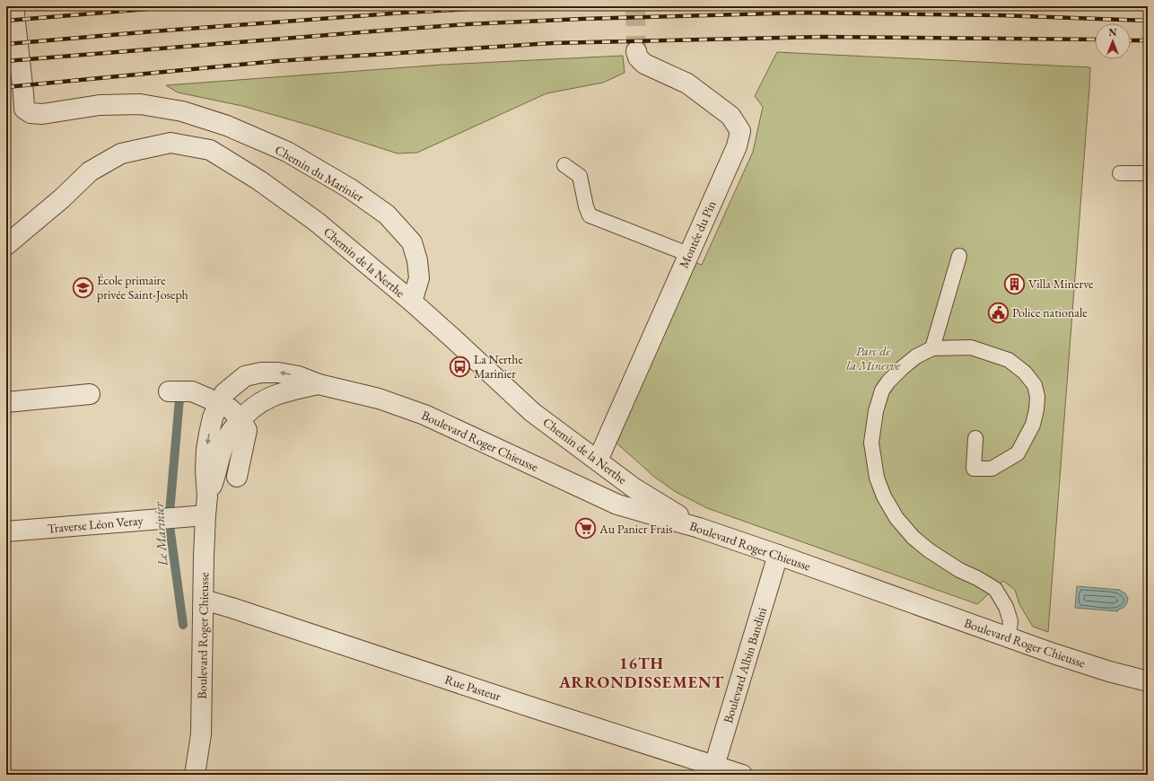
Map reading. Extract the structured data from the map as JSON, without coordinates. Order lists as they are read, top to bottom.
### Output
{
  "streets": {
    "street": [
      "Chemin du Marinier",
      "Montée du Pin",
      "Chemin de la Nerthe",
      "Boulevard Roger Chieusse",
      "Traverse Léon Veray",
      "Boulevard Albin Bandini",
      "Rue Pasteur"
    ]
  },
  "crossings": [
    ["Chemin du Marinier", "Chemin de la Nerthe"],
    ["Montée du Pin", "Chemin de la Nerthe"],
    ["Chemin de la Nerthe", "Boulevard Roger Chieusse"],
    ["Boulevard Roger Chieusse", "Traverse Léon Veray"],
    ["Boulevard Roger Chieusse", "Boulevard Albin Bandini"],
    ["Boulevard Roger Chieusse", "Rue Pasteur"],
    ["Boulevard Albin Bandini", "Rue Pasteur"]
  ],
  "districts": ["16TH ARRONDISSEMENT"],
  "water": ["Le Marinier"],
  "parks": ["Parc de la Minerve"],
  "places": {
    "building": ["Villa Minerve"],
    "school or university": ["École primaire privée Saint-Joseph"],
    "public building": ["Police nationale"],
    "bus stop": ["La Nerthe Marinier"],
    "supermarket": ["Au Panier Frais"]
  },
  "north": "top"
}
